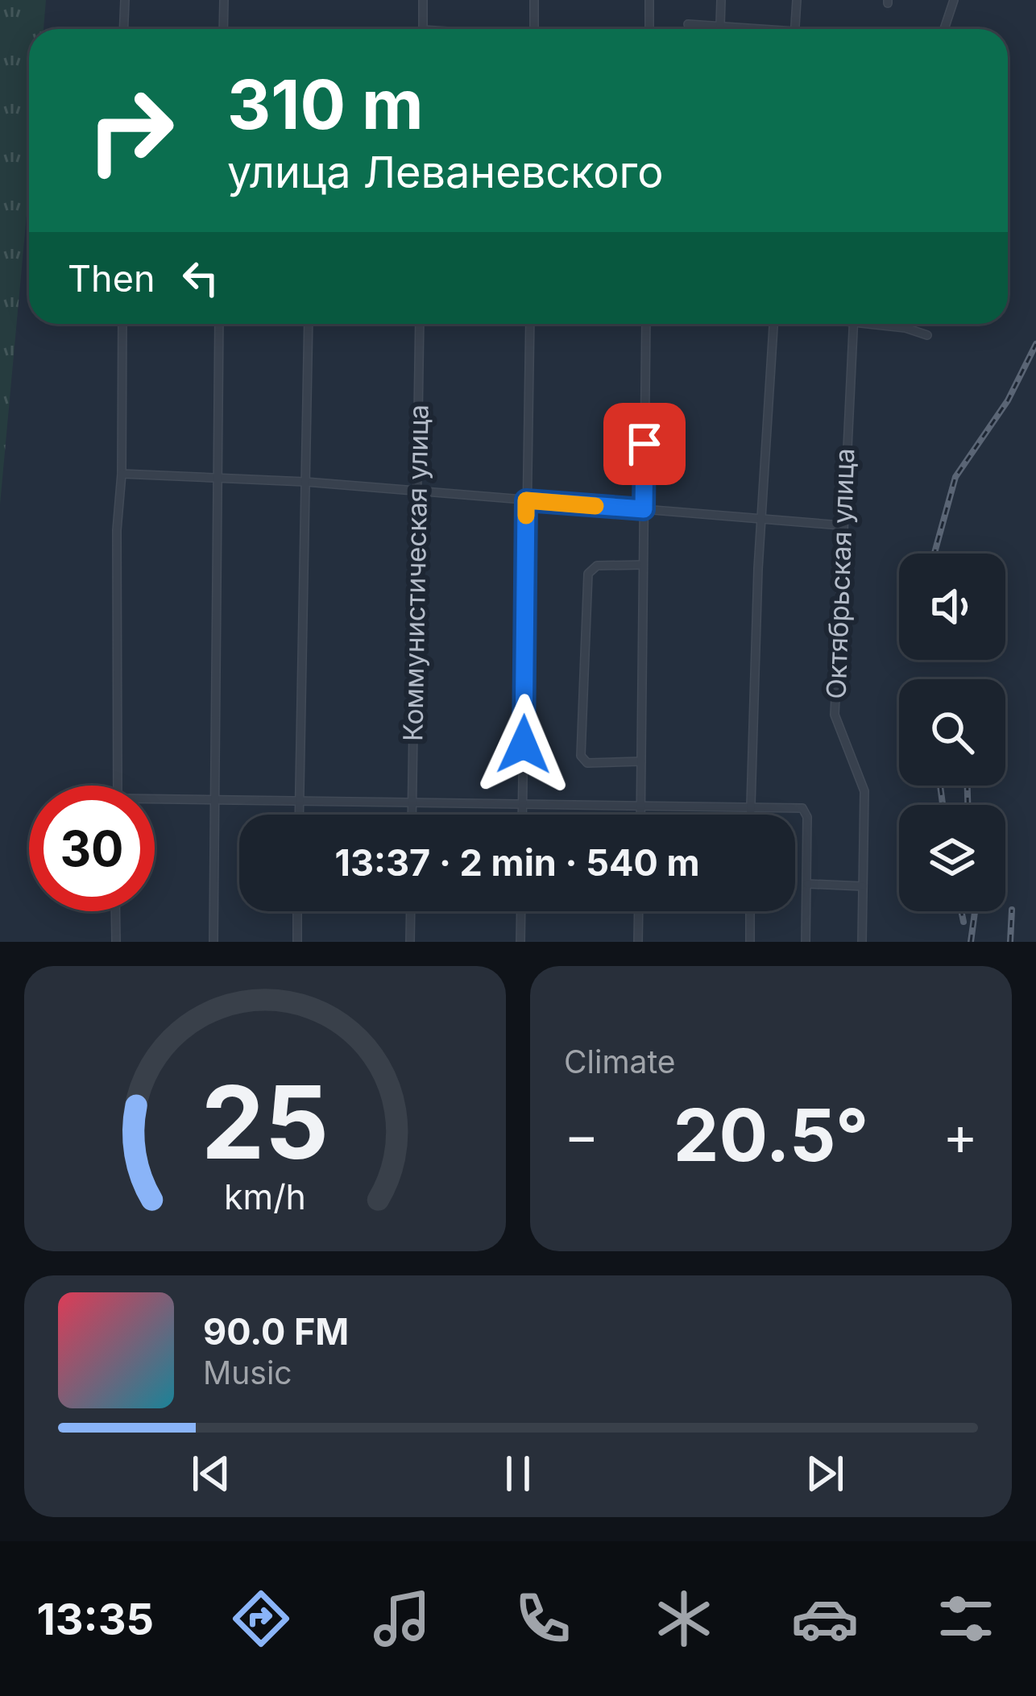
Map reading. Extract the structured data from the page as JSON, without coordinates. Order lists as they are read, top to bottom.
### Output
{
  "streets": {
    "street": ["Коммунистическая улица", "Октябрьская улица"]
  },
  "page": {
    "turn": ["310 m", "улица Леваневского"],
    "then": "Then",
    "limit": "30",
    "trip": "13:37 · 2 min · 540 m",
    "tile": "Climate",
    "heat": ["−", "20.5°", "+"],
    "song": ["90.0 FM", "Music"],
    "tabs": "13:35",
    "gauge": ["25", "km/h"]
  }
}
